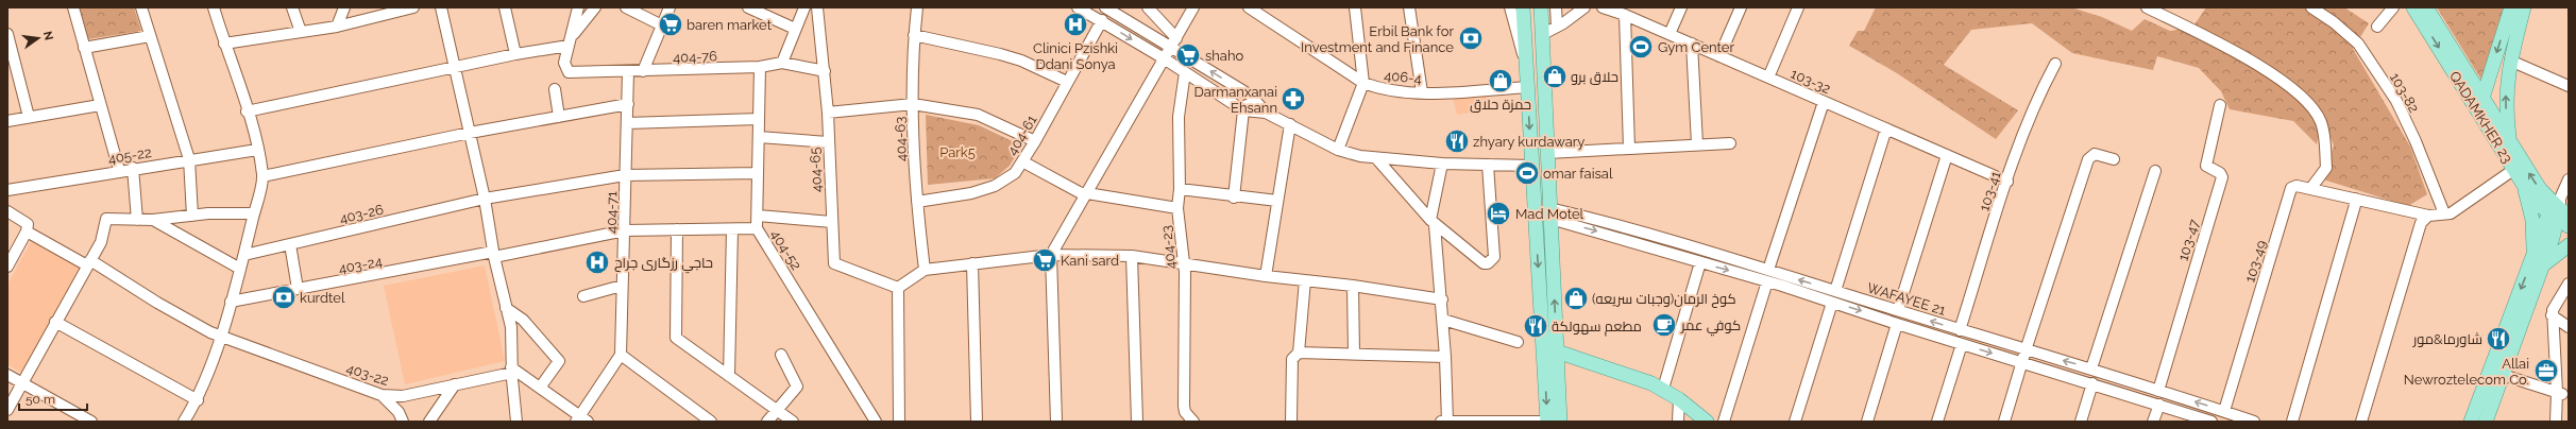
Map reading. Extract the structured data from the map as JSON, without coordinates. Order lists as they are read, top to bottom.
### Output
{
  "streets": {
    "main road": ["QADAMKHER 23"],
    "street": [
      "404-76",
      "406-4",
      "103-32",
      "103-82",
      "404-61",
      "404-63",
      "405-22",
      "404-65",
      "103-41",
      "404-71",
      "403-26",
      "103-47",
      "404-23",
      "404-52",
      "103-49",
      "403-24",
      "WAFAYEE 21",
      "403-22"
    ]
  },
  "crossings": [
    ["404-76", "404-65"],
    ["404-76", "404-71"],
    ["404-76", "404-52"],
    ["103-32", "103-41"],
    ["404-61", "404-63"],
    ["103-41", "WAFAYEE 21"],
    ["404-71", "403-26"],
    ["404-71", "403-24"],
    ["403-26", "404-52"],
    ["103-47", "WAFAYEE 21"],
    ["404-52", "403-24"],
    ["103-49", "WAFAYEE 21"]
  ],
  "parks": ["Park5"],
  "places": {
    "supermarket": ["baren market", "shaho", "Kani sard"],
    "hospital": ["Clinici Pzishki Ddani Sonya", "حاجي رزگارى جراح"],
    "bank": ["Erbil Bank for Investment and Finance", "kurdtel"],
    "sports": ["Gym Center", "omar faisal"],
    "shop": ["حلاق برو", "حمزة حلاق", "كوخ الرمان(وجبات سريعه)"],
    "pharmacy": ["Darmanxanai Ehsann"],
    "restaurant": ["zhyary kurdawary", "مطعم سهولكة", "شاورما&مور"],
    "hotel": ["Mad Motel"],
    "cafe": ["كوفي عمر"],
    "office": ["Allai Newroztelecom Co."]
  },
  "scale_bar": "50 m",
  "north": "right"
}
